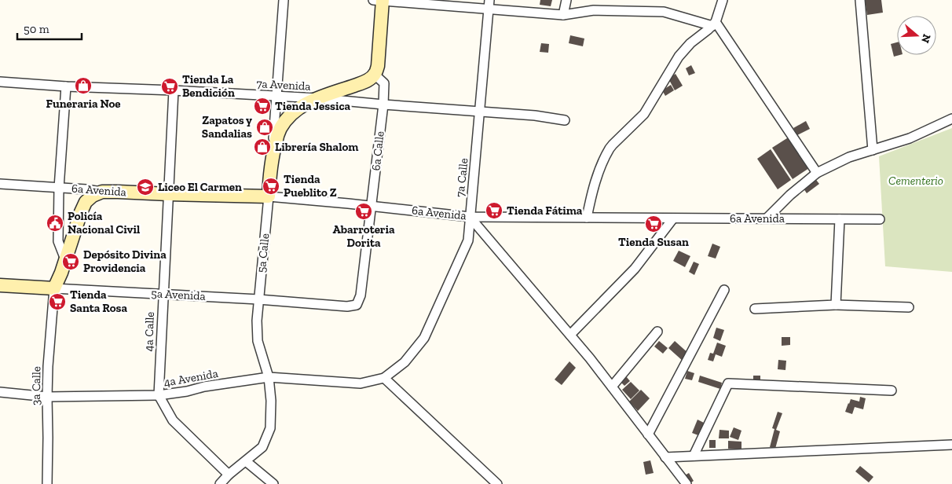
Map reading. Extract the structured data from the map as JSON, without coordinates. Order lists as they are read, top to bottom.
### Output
{
  "streets": {
    "street": [
      "7a Avenida",
      "6a Calle",
      "7a Calle",
      "6a Avenida",
      "5a Calle",
      "5a Avenida",
      "4a Calle",
      "4a Avenida",
      "3a Calle"
    ]
  },
  "crossings": [
    ["7a Avenida", "6a Calle"],
    ["7a Avenida", "7a Calle"],
    ["7a Avenida", "5a Calle"],
    ["7a Avenida", "4a Calle"],
    ["6a Calle", "6a Avenida"],
    ["6a Calle", "5a Avenida"],
    ["7a Calle", "6a Avenida"],
    ["7a Calle", "4a Avenida"],
    ["6a Avenida", "5a Calle"],
    ["6a Avenida", "4a Calle"],
    ["5a Calle", "5a Avenida"],
    ["5a Calle", "4a Avenida"],
    ["5a Avenida", "4a Calle"],
    ["5a Avenida", "3a Calle"],
    ["4a Calle", "4a Avenida"],
    ["4a Avenida", "3a Calle"]
  ],
  "parks": ["Cementerio"],
  "places": {
    "shop": ["Funeraria Noe", "Zapatos y Sandalias", "Librería Shalom"],
    "supermarket": [
      "Tienda La Bendición",
      "Tienda Jessica",
      "Tienda Pueblito Z",
      "Tienda Fátima",
      "Abarroteria Dorita",
      "Tienda Susan",
      "Depósito Divina Providencia",
      "Tienda Santa Rosa"
    ],
    "school or university": ["Liceo El Carmen"],
    "public building": ["Policía Nacional Civil"]
  },
  "scale_bar": "50 m",
  "north": "right"
}
